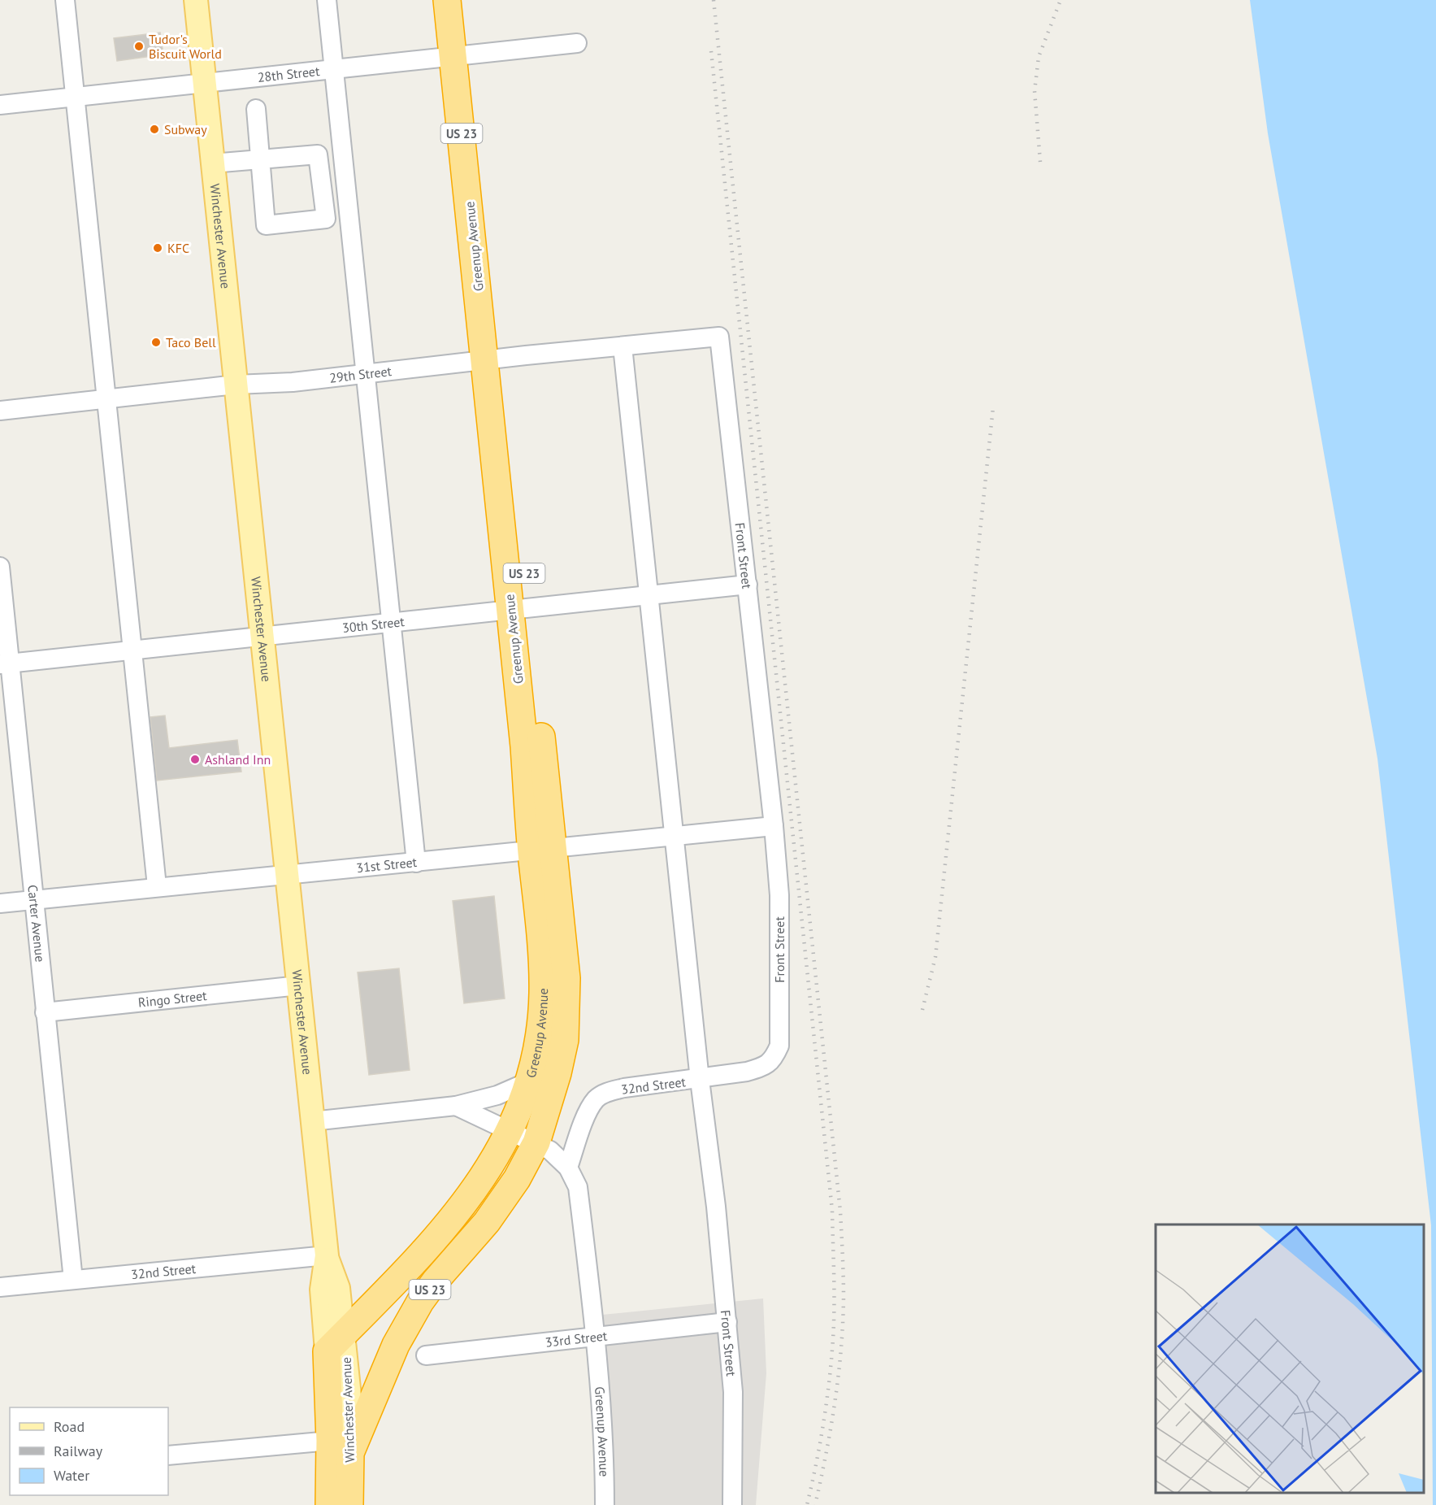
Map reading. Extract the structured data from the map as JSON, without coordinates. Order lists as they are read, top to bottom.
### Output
{
  "streets": {
    "highway": ["US 23", "Winchester Avenue", "Greenup Avenue"],
    "street": [
      "28th Street",
      "29th Street",
      "Front Street",
      "30th Street",
      "31st Street",
      "Carter Avenue",
      "Ringo Street",
      "32nd Street",
      "33rd Street"
    ]
  },
  "crossings": [
    ["28th Street", "Winchester Avenue"],
    ["28th Street", "Greenup Avenue"],
    ["US 23", "Winchester Avenue"],
    ["US 23", "Greenup Avenue"],
    ["Winchester Avenue", "29th Street"],
    ["Winchester Avenue", "30th Street"],
    ["Winchester Avenue", "31st Street"],
    ["Winchester Avenue", "Ringo Street"],
    ["Winchester Avenue", "32nd Street"],
    ["Greenup Avenue", "29th Street"],
    ["Greenup Avenue", "30th Street"],
    ["Greenup Avenue", "31st Street"],
    ["Greenup Avenue", "32nd Street"],
    ["Greenup Avenue", "33rd Street"],
    ["29th Street", "Front Street"],
    ["Front Street", "30th Street"],
    ["Front Street", "31st Street"],
    ["Front Street", "32nd Street"],
    ["Front Street", "33rd Street"],
    ["30th Street", "Carter Avenue"],
    ["31st Street", "Carter Avenue"],
    ["Carter Avenue", "Ringo Street"],
    ["Carter Avenue", "32nd Street"]
  ],
  "places": [
    "Tudor's Biscuit World",
    "Subway",
    "KFC",
    "Taco Bell",
    "Ashland Inn"
  ],
  "legend": ["Road", "Railway", "Water"]
}
